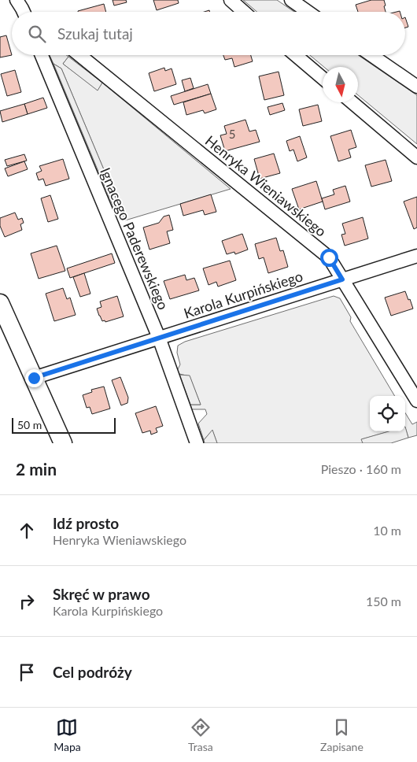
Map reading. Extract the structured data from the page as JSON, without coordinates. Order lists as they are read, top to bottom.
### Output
{
  "streets": {
    "street": ["Henryka Wieniawskiego", "Ignacego Paderewskiego", "Karola Kurpińskiego"]
  },
  "crossings": [
    ["Henryka Wieniawskiego", "Karola Kurpińskiego"],
    ["Ignacego Paderewskiego", "Karola Kurpińskiego"]
  ],
  "house_numbers": ["5"],
  "scale_bar": "50 m",
  "north": "bottom",
  "page": {
    "search": "Szukaj tutaj",
    "scale": "50 m",
    "heading": ["2 min", "Pieszo · 160 m"],
    "list": [
      ["Idź prosto", "Henryka Wieniawskiego", "10 m"],
      ["Skręć w prawo", "Karola Kurpińskiego", "150 m"],
      "Cel podróży"
    ],
    "nav": ["Mapa", "Trasa", "Zapisane"]
  }
}
